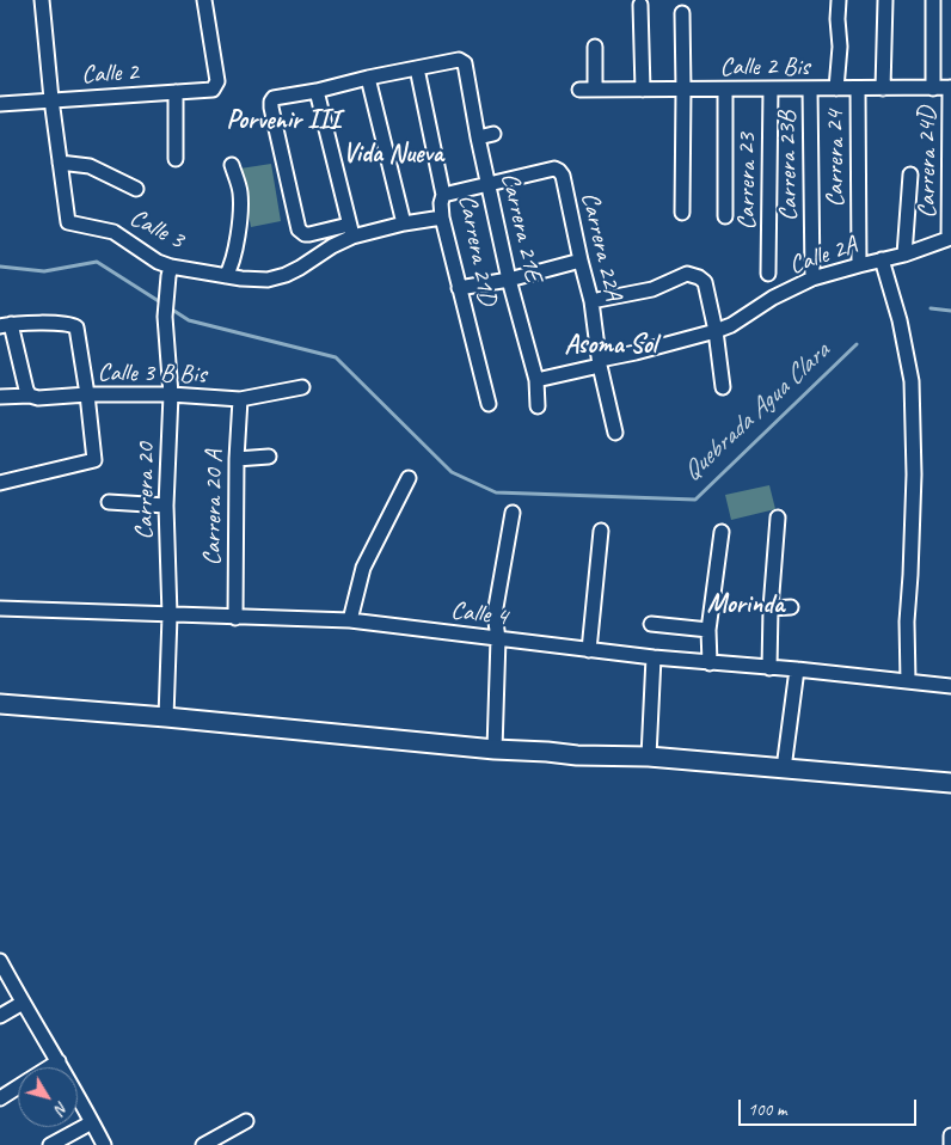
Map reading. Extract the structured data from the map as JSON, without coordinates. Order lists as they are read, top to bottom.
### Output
{
  "streets": {
    "street": [
      "Calle 2 Bis",
      "Calle 2",
      "Carrera 24",
      "Carrera 24D",
      "Carrera 23B",
      "Carrera 23",
      "Carrera 21E",
      "Calle 3",
      "Carrera 22A",
      "Carrera 21D",
      "Calle 2A",
      "Calle 3 B Bis",
      "Carrera 20",
      "Carrera 20 A",
      "Calle 4"
    ]
  },
  "crossings": [
    ["Calle 2 Bis", "Carrera 24"],
    ["Calle 2 Bis", "Carrera 24D"],
    ["Calle 2 Bis", "Carrera 23B"],
    ["Calle 2 Bis", "Carrera 23"],
    ["Carrera 24", "Calle 2A"],
    ["Carrera 24D", "Calle 2A"],
    ["Carrera 23B", "Calle 2A"],
    ["Carrera 21E", "Carrera 22A"],
    ["Carrera 21E", "Carrera 21D"],
    ["Carrera 21E", "Calle 2A"],
    ["Calle 3", "Carrera 20"],
    ["Carrera 22A", "Calle 2A"],
    ["Calle 3 B Bis", "Carrera 20"],
    ["Calle 3 B Bis", "Carrera 20 A"],
    ["Carrera 20", "Calle 4"],
    ["Carrera 20 A", "Calle 4"]
  ],
  "districts": [
    "Porvenir III",
    "Vida Nueva",
    "Asoma Sol",
    "Morinda"
  ],
  "water": ["Quebrada Agua Clara"],
  "scale_bar": "100 m",
  "north": "bottom right"
}
